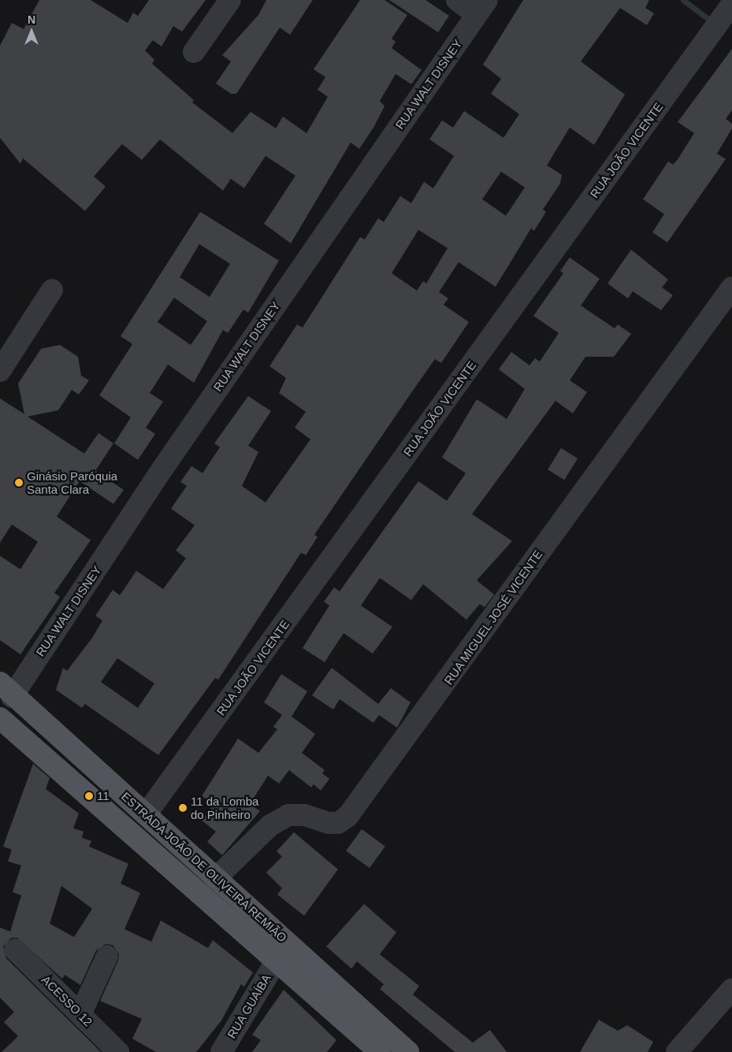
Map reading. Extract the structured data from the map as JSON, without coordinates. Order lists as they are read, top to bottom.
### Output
{
  "streets": {
    "main road": ["ESTRADA JOÃO DE OLIVEIRA REMIÃO"],
    "street": [
      "RUA WALT DISNEY",
      "RUA JOÃO VICENTE",
      "RUA MIGUEL JOSÉ VICENTE",
      "ACESSO 12",
      "RUA GUAÍBA"
    ]
  },
  "crossings": [
    ["RUA WALT DISNEY", "ESTRADA JOÃO DE OLIVEIRA REMIÃO"],
    ["RUA JOÃO VICENTE", "ESTRADA JOÃO DE OLIVEIRA REMIÃO"],
    ["RUA MIGUEL JOSÉ VICENTE", "ESTRADA JOÃO DE OLIVEIRA REMIÃO"],
    ["ESTRADA JOÃO DE OLIVEIRA REMIÃO", "RUA GUAÍBA"]
  ],
  "places": ["Ginásio Paróquia Santa Clara", "11", "11 da Lomba do Pinheiro"],
  "north": "top"
}
